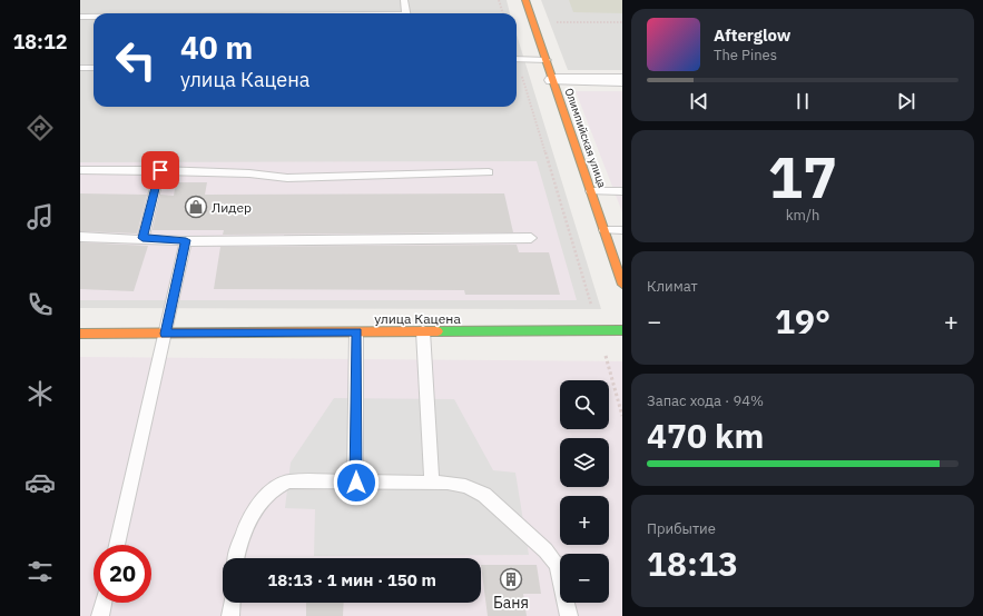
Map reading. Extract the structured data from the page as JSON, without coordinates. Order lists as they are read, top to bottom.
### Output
{
  "streets": {
    "street": ["Олимпийская улица", "улица Кацена"]
  },
  "places": {
    "shop": ["Лидер"],
    "building": ["Баня"]
  },
  "page": {
    "tabs": "18:12",
    "turn": ["40 m", "улица Кацена"],
    "song": ["Afterglow", "The Pines"],
    "tile": [
      ["17", "km/h"],
      "Климат",
      ["Запас хода · 94%", "470 km"],
      ["Прибытие", "18:13"]
    ],
    "heat": ["−", "19°", "+"],
    "map_buttons": ["+", "−"],
    "limit": "20",
    "trip": "18:13 · 1 мин · 150 m"
  }
}
